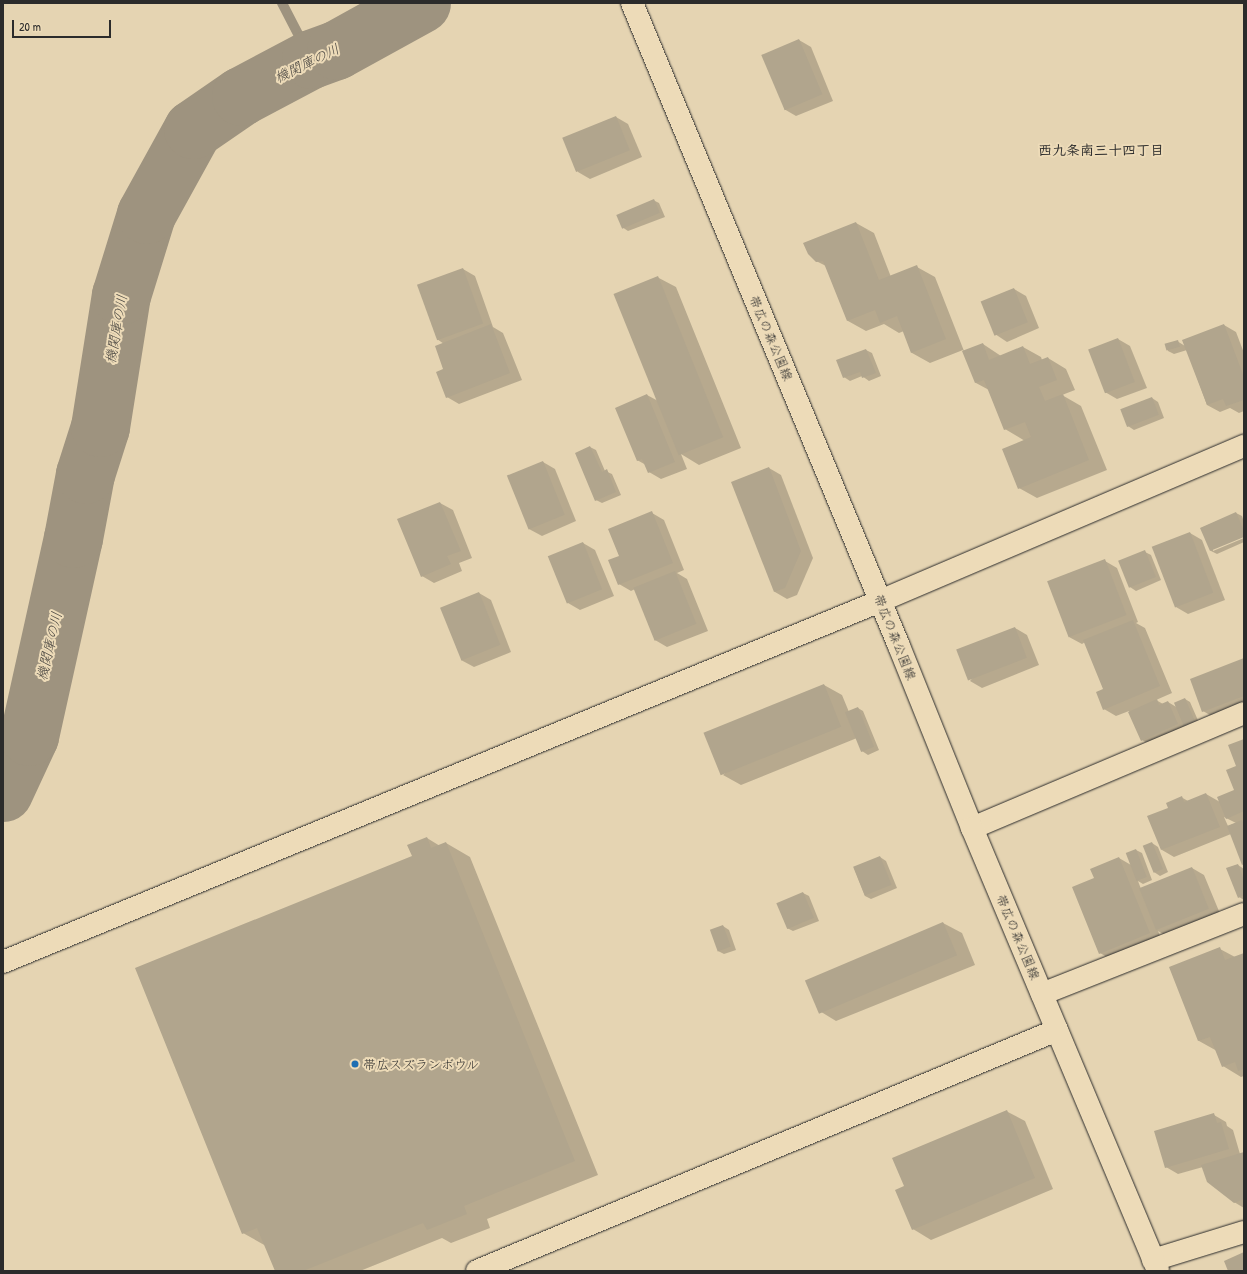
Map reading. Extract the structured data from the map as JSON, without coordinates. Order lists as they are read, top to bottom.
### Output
{
  "streets": {
    "street": ["帯広の森公園線"]
  },
  "districts": ["西九条南三十四丁目"],
  "water": ["機関庫の川"],
  "places": ["帯広スズランボウル"],
  "scale_bar": "20 m"
}
